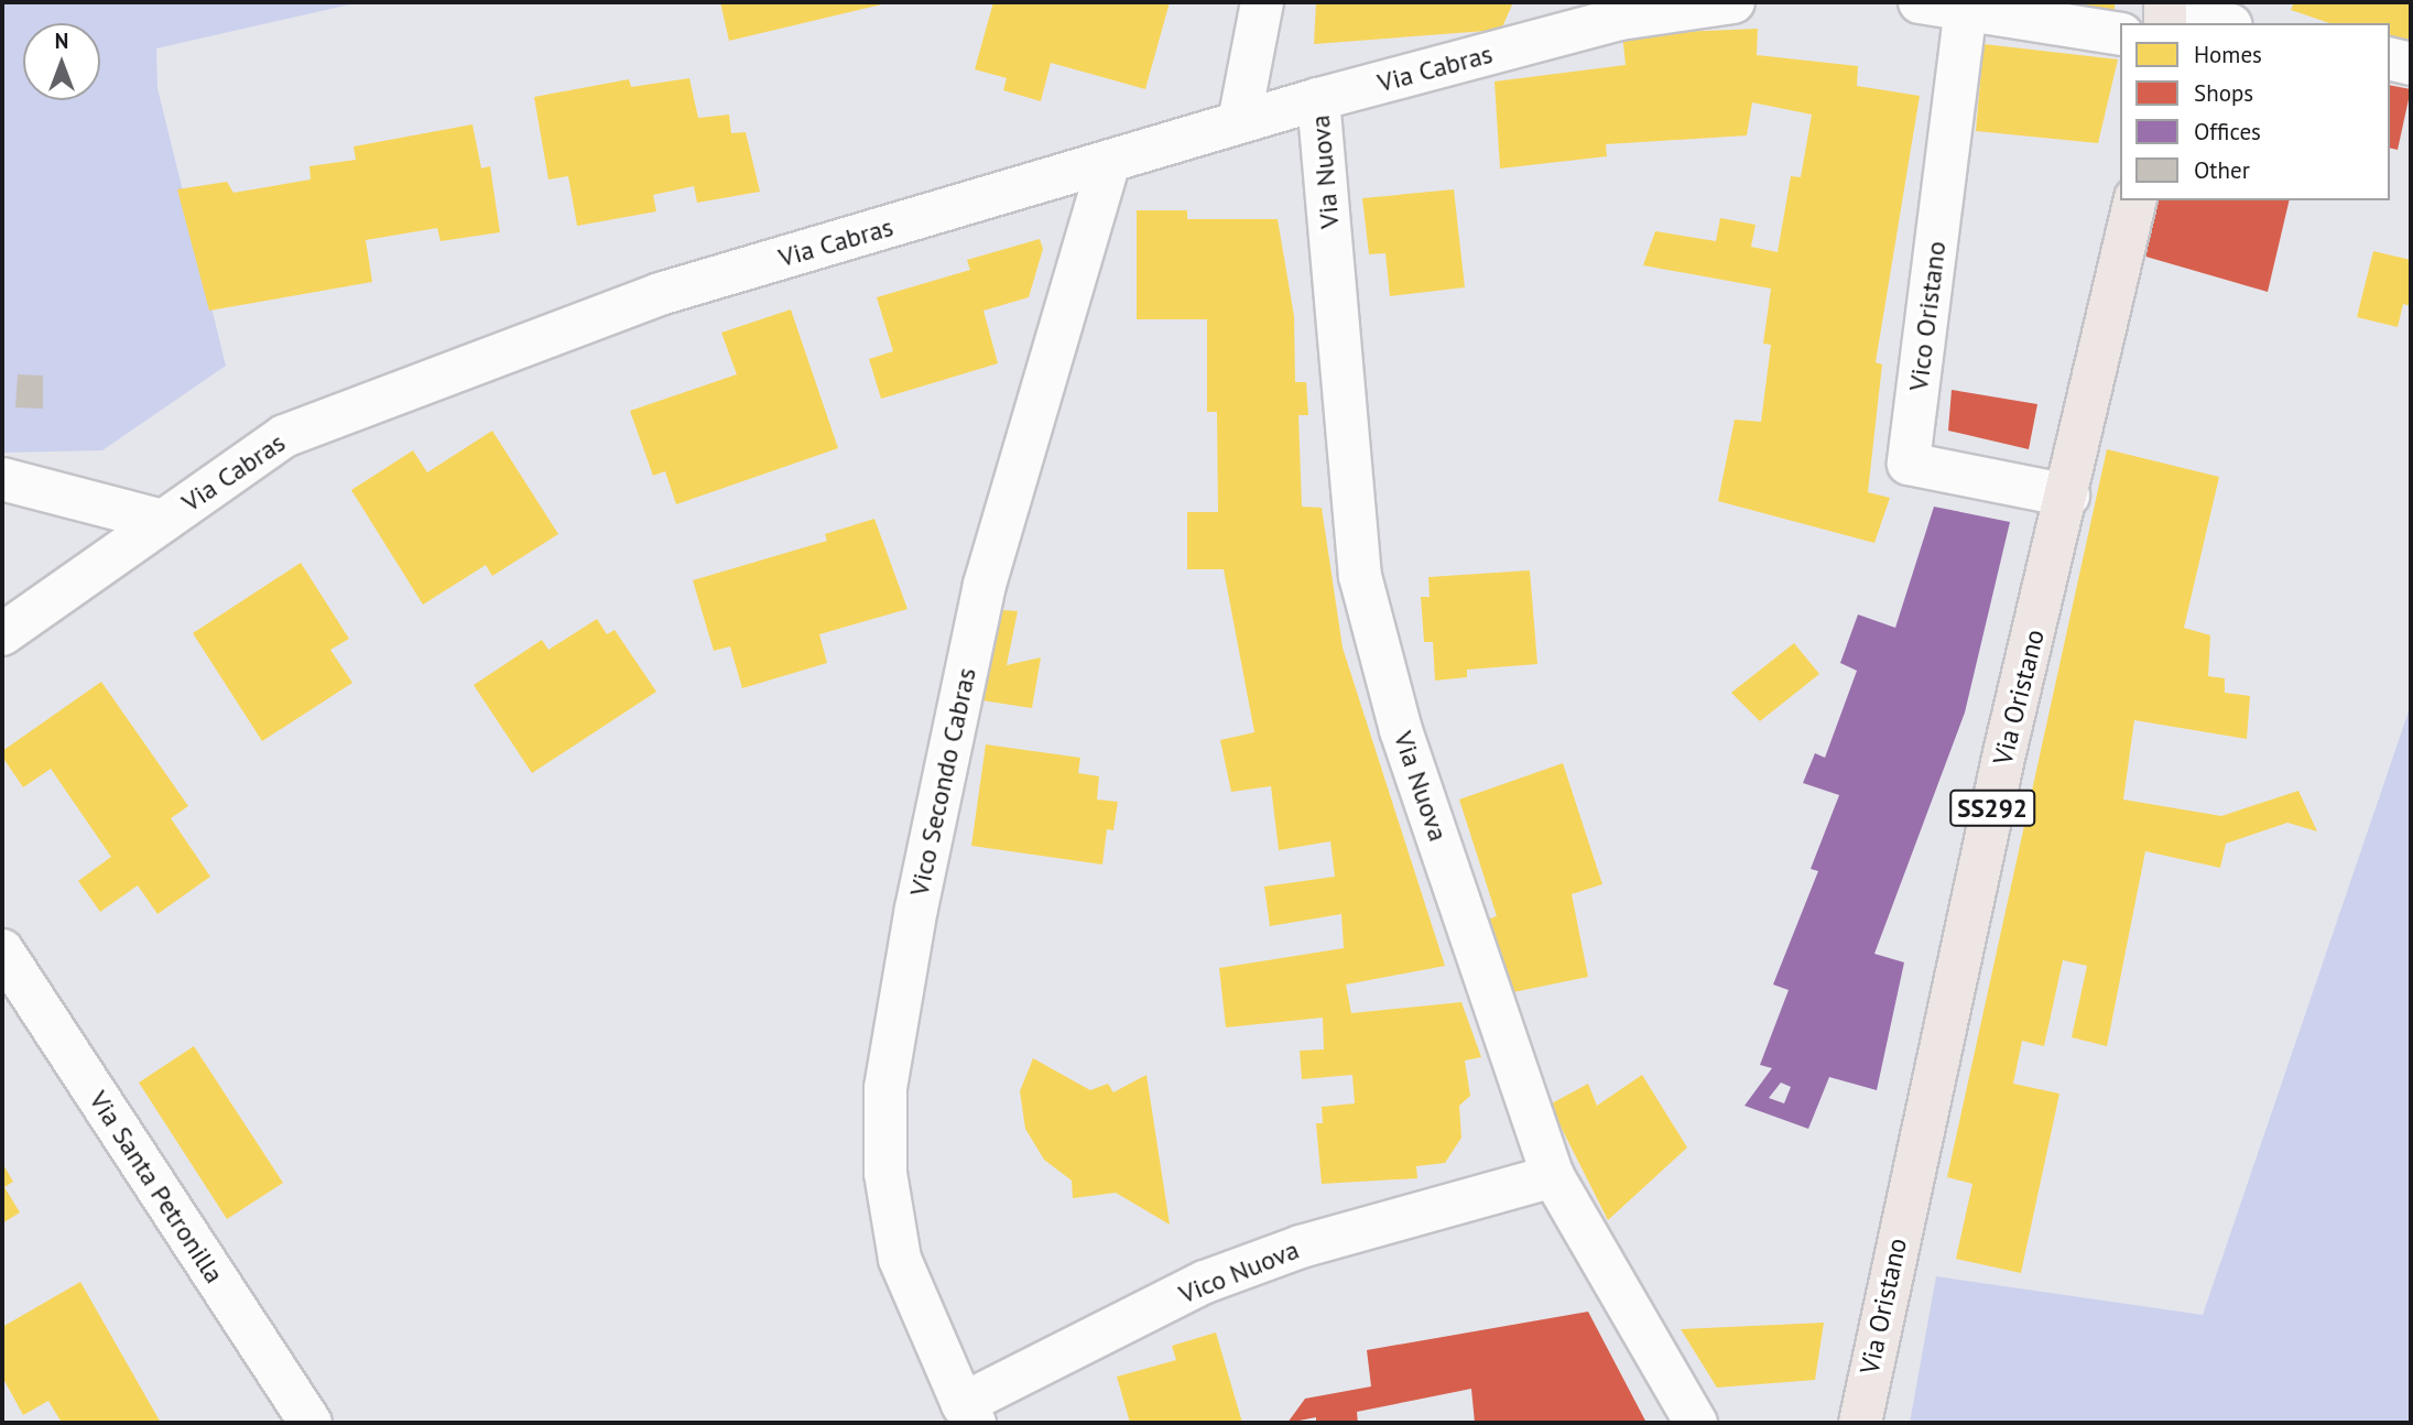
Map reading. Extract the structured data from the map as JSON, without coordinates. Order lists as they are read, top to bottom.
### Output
{
  "streets": {
    "main road": ["Via Oristano", "SS292"],
    "street": [
      "Via Cabras",
      "Via Nuova",
      "Vico Oristano",
      "Vico Secondo Cabras",
      "Via Santa Petronilla",
      "Vico Nuova"
    ]
  },
  "crossings": [
    ["Via Cabras", "Via Nuova"],
    ["Via Cabras", "Vico Secondo Cabras"],
    ["Via Nuova", "Vico Nuova"],
    ["Vico Oristano", "Via Oristano"],
    ["Vico Secondo Cabras", "Vico Nuova"]
  ],
  "legend": [
    "Homes",
    "Shops",
    "Offices",
    "Other"
  ],
  "north": "top"
}
